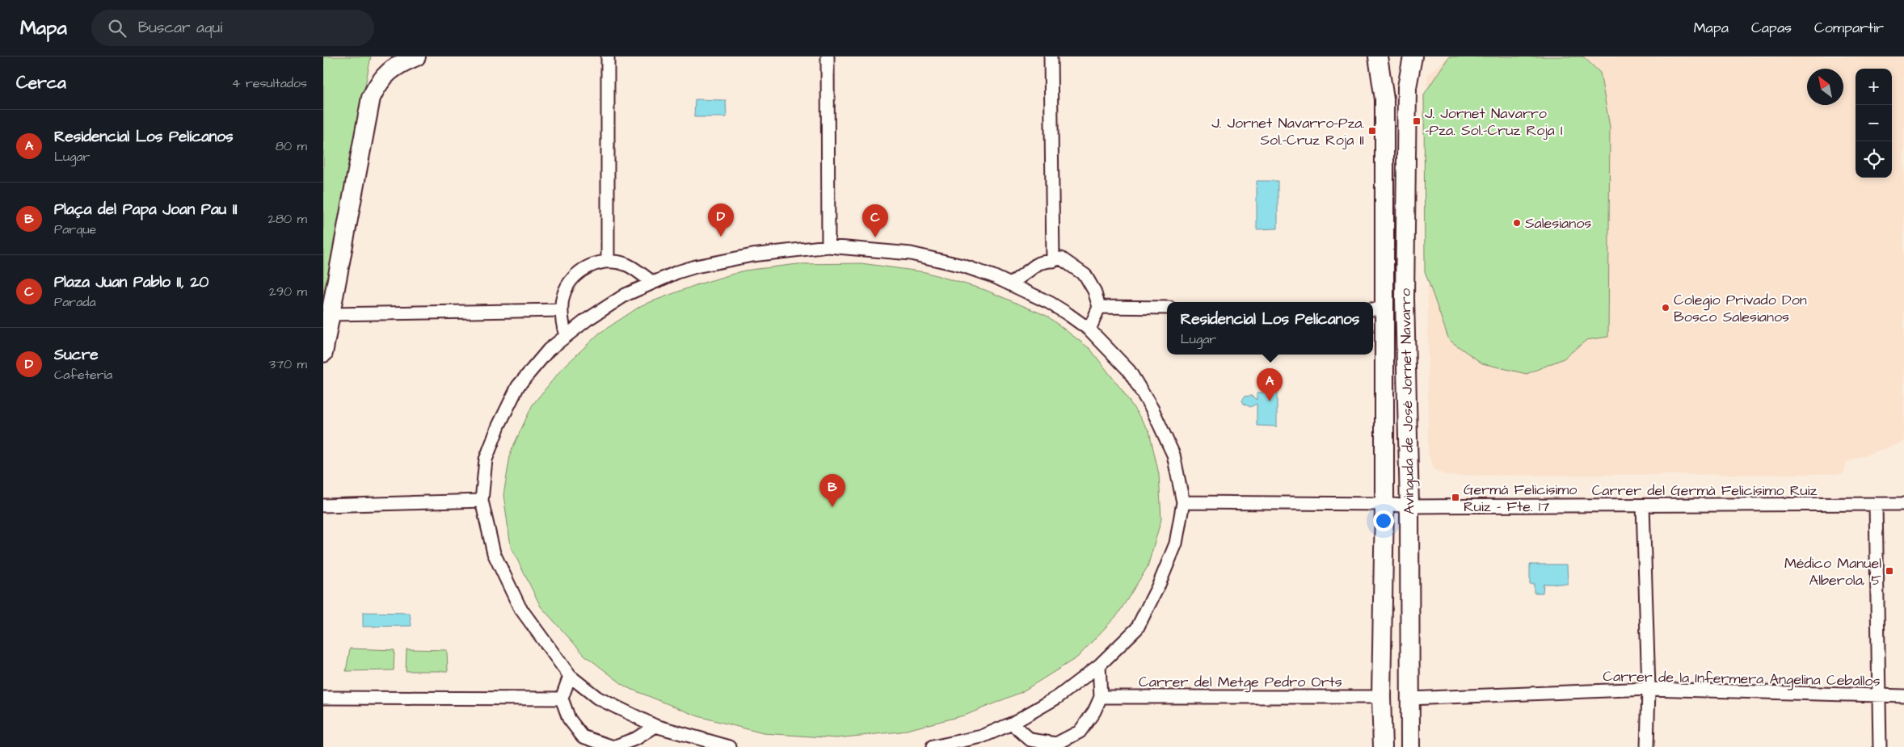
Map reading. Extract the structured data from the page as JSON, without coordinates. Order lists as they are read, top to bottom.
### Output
{
  "streets": {
    "street": [
      "Avinguda de José Jornet Navarro",
      "Carrer del Germà Felicísimo Ruiz",
      "Carrer de la Infermera Angelina Ceballos",
      "Carrer del Metge Pedro Orts"
    ]
  },
  "crossings": [
    ["Avinguda de José Jornet Navarro", "Carrer del Germà Felicísimo Ruiz"],
    ["Avinguda de José Jornet Navarro", "Carrer de la Infermera Angelina Ceballos"],
    ["Avinguda de José Jornet Navarro", "Carrer del Metge Pedro Orts"]
  ],
  "places": {
    "transit": [
      "J. Jornet Navarro -Pza. Sol.-Cruz Roja I",
      "J. Jornet Navarro-Pza. Sol.-Cruz Roja II",
      "Germá Felicísimo Ruiz - Fte. 17",
      "Médico Manuel Alberola, 5"
    ],
    "other": ["Salesianos", "Colegio Privado Don Bosco Salesianos"]
  },
  "north": "top left",
  "page": {
    "header": "Mapa",
    "search": "Buscar aquí",
    "nav": ["Mapa", "Capas", "Compartir"],
    "heading": ["Cerca", "4 resultados"],
    "map_buttons": ["+", "−"],
    "list": [
      {
        "mark": "A",
        "name": "Residencial Los Pelícanos",
        "note": "Lugar",
        "value": "80 m"
      },
      {
        "mark": "B",
        "name": "Plaça del Papa Joan Pau II",
        "note": "Parque",
        "value": "280 m"
      },
      {
        "mark": "C",
        "name": "Plaza Juan Pablo II, 20",
        "note": "Parada",
        "value": "290 m"
      },
      {
        "mark": "D",
        "name": "Sucre",
        "note": "Cafetería",
        "value": "370 m"
      }
    ],
    "pins": [
      "D",
      "C",
      "A",
      "B"
    ],
    "popup": ["Residencial Los Pelícanos", "Lugar"]
  }
}
